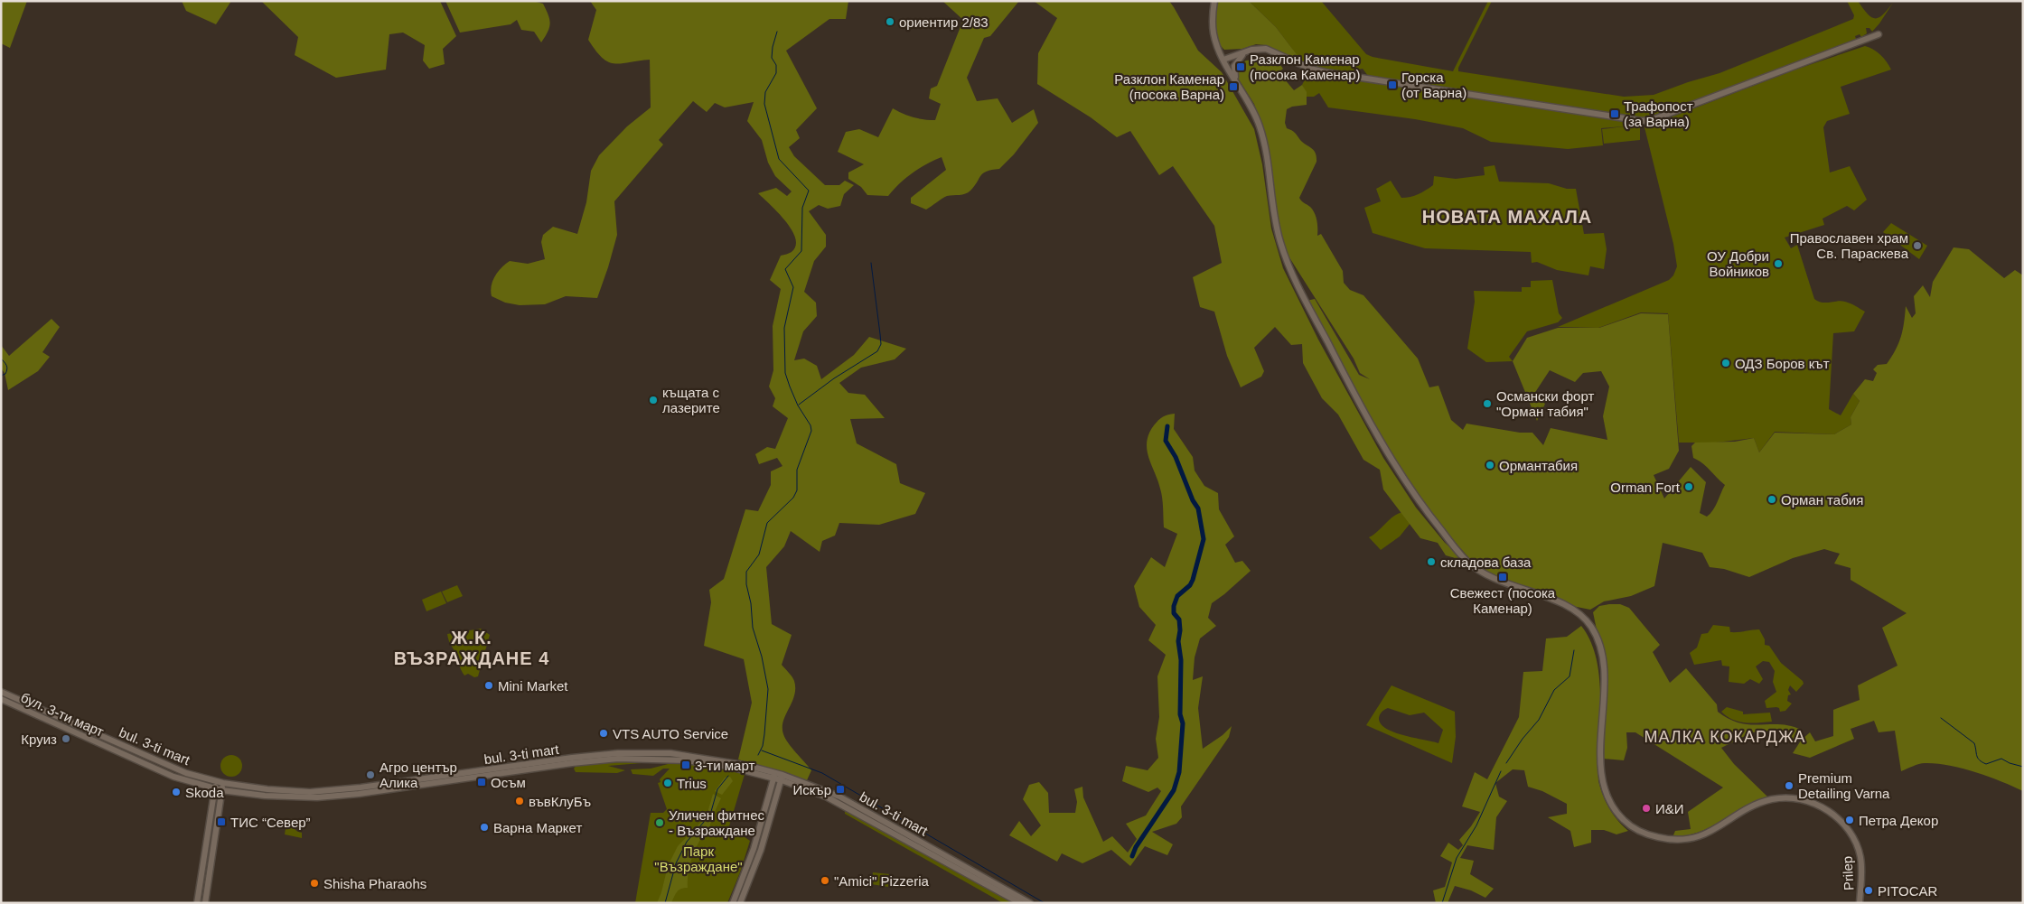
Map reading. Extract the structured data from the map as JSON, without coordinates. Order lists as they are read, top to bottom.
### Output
{
  "streets": {
    "street": ["бул. 3-ти март", "bul. 3-ti mart", "Prilep"]
  },
  "crossings": [
    ["бул. 3-ти март", "bul. 3-ti mart"]
  ],
  "districts": ["НОВАТА МАХАЛА", "Ж.К. ВЪЗРАЖДАНЕ 4", "МАЛКА КОКАРДЖА"],
  "parks": ["Парк \"Възраждане\""],
  "places": {
    "other": [
      "ориентир 2/83",
      "Православен храм Св. Параскева",
      "ОУ Добри Войников",
      "ОДЗ Боров кът",
      "къщата с лазерите",
      "Османски форт \"Орман табия\"",
      "Ормантабия",
      "Orman Fort",
      "Орман табия",
      "складова база",
      "Mini Market",
      "VTS AUTO Service",
      "Круиз",
      "Агро център Алика",
      "Trius",
      "Premium Detailing Varna",
      "Skoda",
      "въвКлуБъ",
      "И&И",
      "Петра Декор",
      "Уличен фитнес - Възраждане",
      "Варна Маркет",
      "\"Amici\" Pizzeria",
      "Shisha Pharaohs",
      "PITOCAR"
    ],
    "transit": [
      "Разклон Каменар (посока Каменар)",
      "Горска (от Варна)",
      "Разклон Каменар (посока Варна)",
      "Трафопост (за Варна)",
      "Свежест (посока Каменар)",
      "3-ти март",
      "Осъм",
      "Искър",
      "ТИС “Север”"
    ]
  }
}
